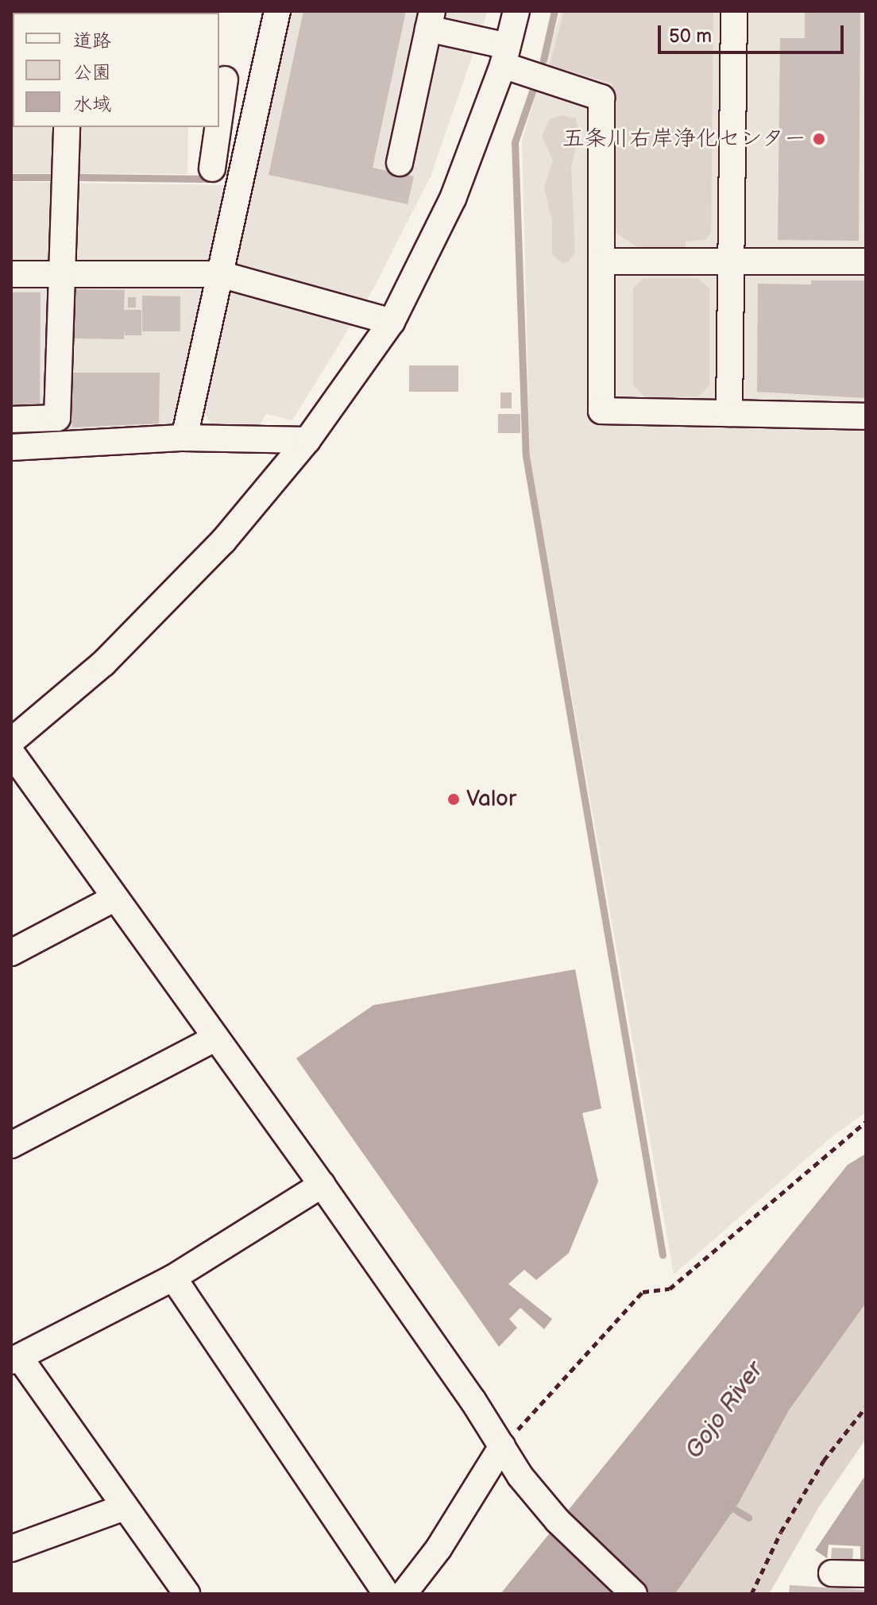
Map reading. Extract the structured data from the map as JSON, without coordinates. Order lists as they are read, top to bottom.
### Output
{
  "water": ["Gojo River"],
  "places": ["五条川右岸浄化センター", "Valor"],
  "legend": ["道路", "公園", "水域"],
  "scale_bar": "50 m"
}
